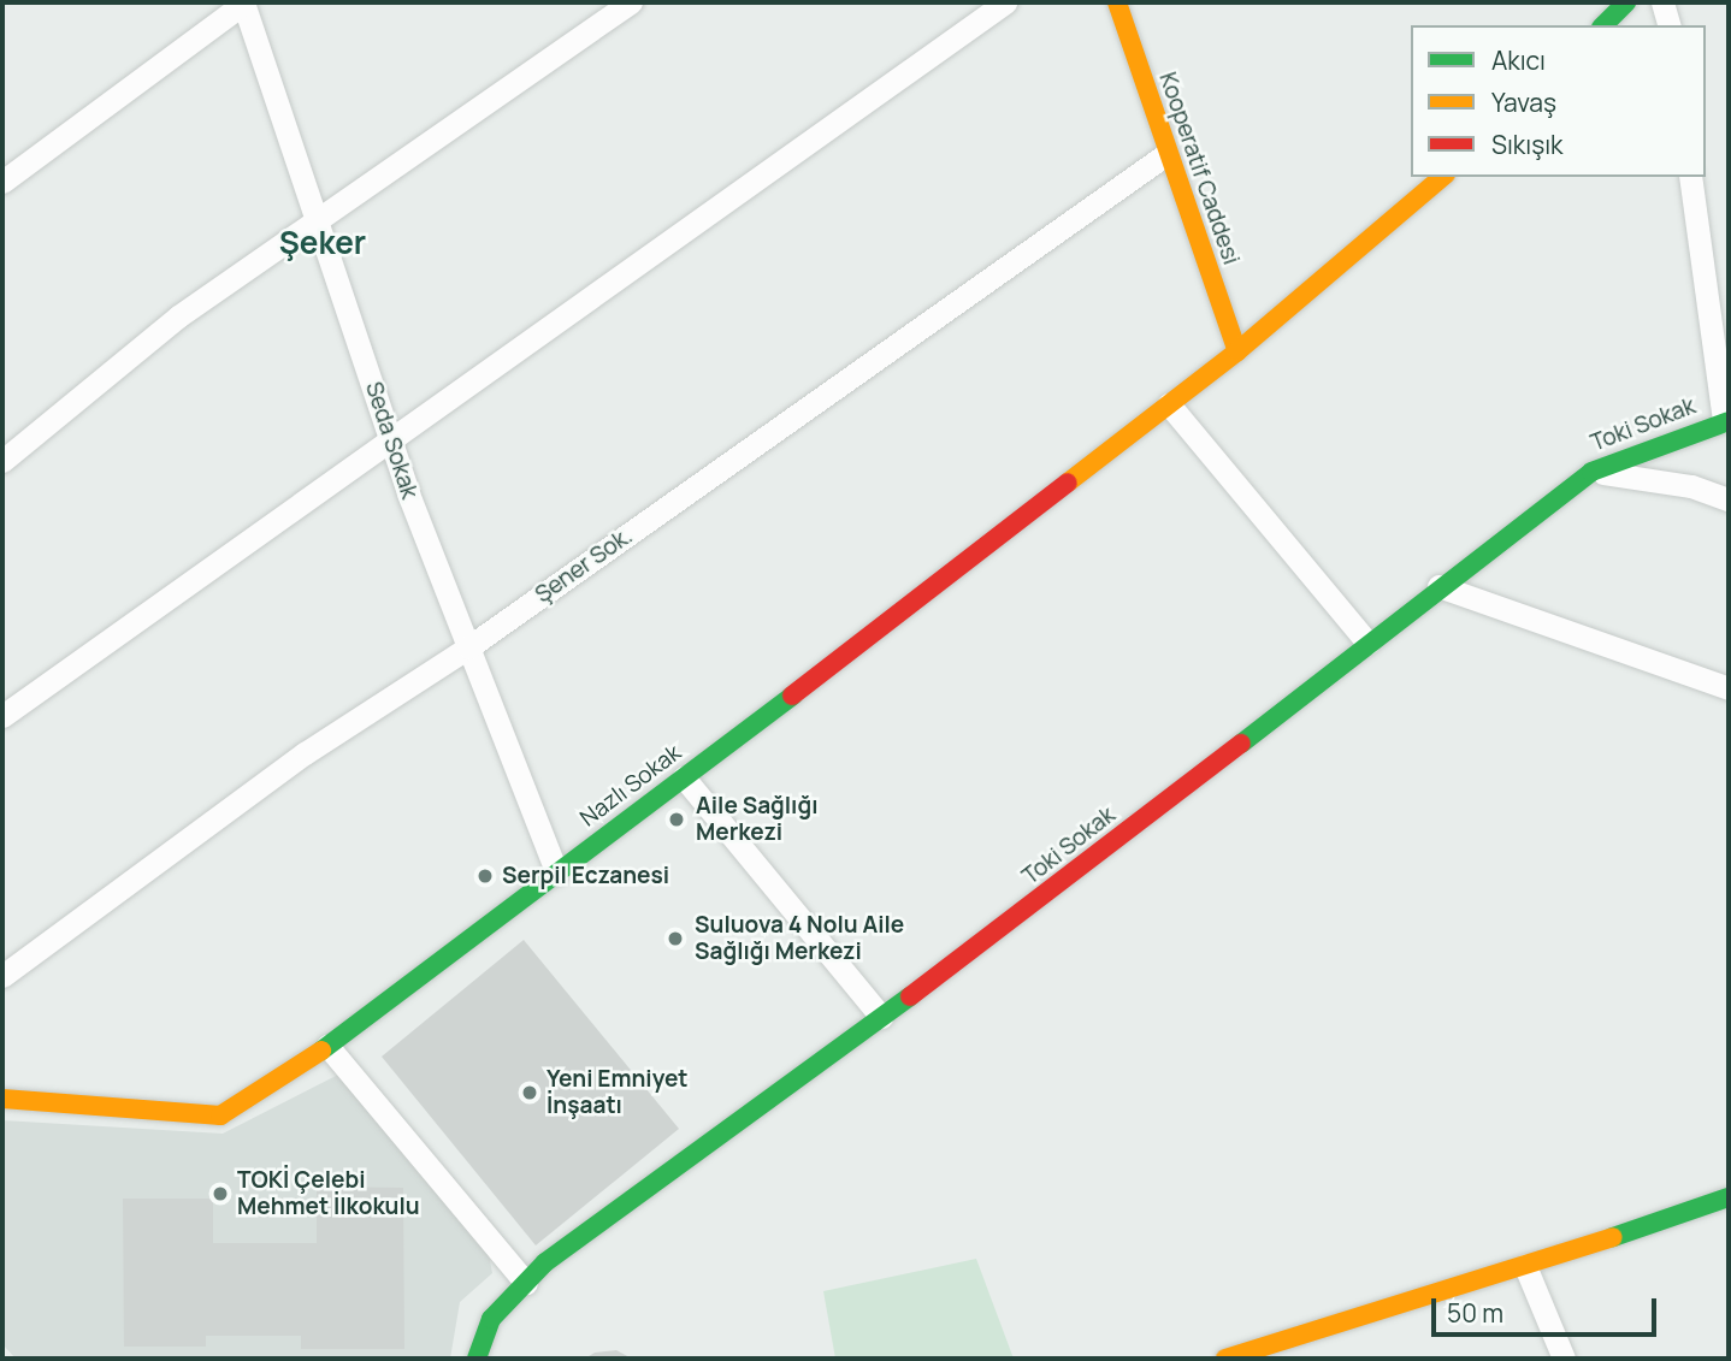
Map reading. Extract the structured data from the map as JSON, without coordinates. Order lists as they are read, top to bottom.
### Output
{
  "streets": {
    "street": [
      "Kooperatif Caddesi",
      "Toki Sokak",
      "Seda Sokak",
      "Şener Sok.",
      "Nazlı Sokak"
    ]
  },
  "crossings": [
    ["Kooperatif Caddesi", "Şener Sok."],
    ["Kooperatif Caddesi", "Nazlı Sokak"],
    ["Seda Sokak", "Şener Sok."],
    ["Seda Sokak", "Nazlı Sokak"]
  ],
  "districts": ["Şeker"],
  "places": [
    "Aile Sağlığı Merkezi",
    "Serpil Eczanesi",
    "Suluova 4 Nolu Aile Sağlığı Merkezi",
    "Yeni Emniyet İnşaatı",
    "TOKİ Çelebi Mehmet İlkokulu"
  ],
  "legend": ["Akıcı", "Yavaş", "Sıkışık"],
  "scale_bar": "50 m"
}
